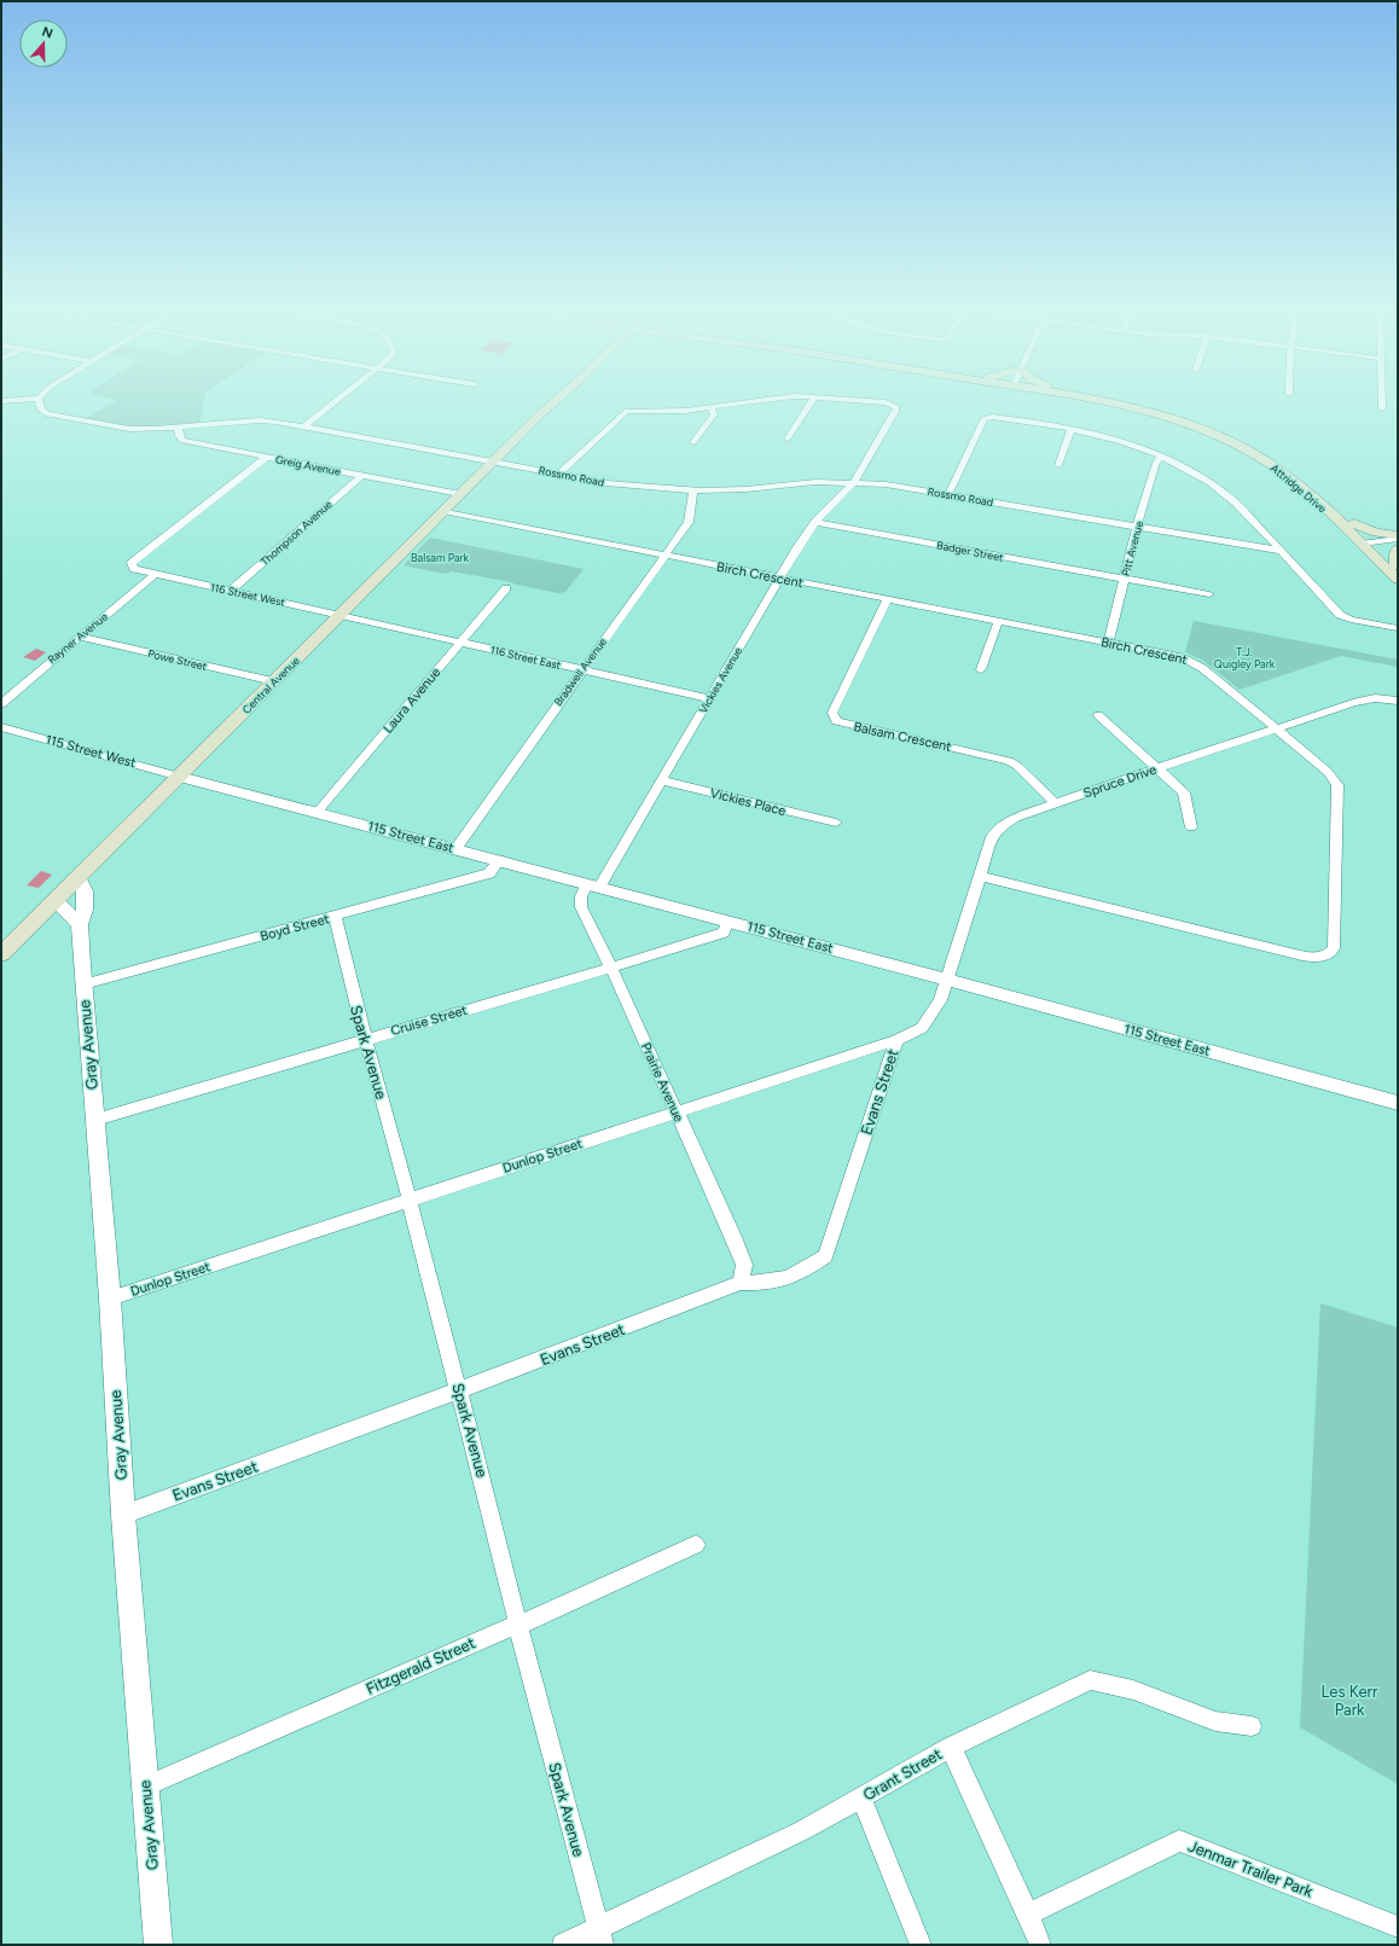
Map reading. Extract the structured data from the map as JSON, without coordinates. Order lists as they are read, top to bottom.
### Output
{
  "streets": {
    "main road": ["Attridge Drive", "Central Avenue"],
    "street": [
      "Greig Avenue",
      "Rossmo Road",
      "Thompson Avenue",
      "Pitt Avenue",
      "Badger Street",
      "Birch Crescent",
      "116 Street West",
      "Rayner Avenue",
      "116 Street East",
      "Powe Street",
      "Bradwell Avenue",
      "Vickies Avenue",
      "Laura Avenue",
      "Balsam Crescent",
      "115 Street West",
      "Spruce Drive",
      "Vickies Place",
      "115 Street East",
      "Boyd Street",
      "Cruise Street",
      "Gray Avenue",
      "Spark Avenue",
      "Prairie Avenue",
      "Evans Street",
      "Dunlop Street",
      "Fitzgerald Street",
      "Grant Street",
      "Jenmar Trailer Park"
    ]
  },
  "crossings": [
    ["Greig Avenue", "Thompson Avenue"],
    ["Greig Avenue", "116 Street West"],
    ["Greig Avenue", "Rayner Avenue"],
    ["Greig Avenue", "Central Avenue"],
    ["Rossmo Road", "Pitt Avenue"],
    ["Rossmo Road", "Bradwell Avenue"],
    ["Rossmo Road", "Vickies Avenue"],
    ["Rossmo Road", "Central Avenue"],
    ["Thompson Avenue", "116 Street West"],
    ["Pitt Avenue", "Badger Street"],
    ["Pitt Avenue", "Birch Crescent"],
    ["Badger Street", "Vickies Avenue"],
    ["Birch Crescent", "Bradwell Avenue"],
    ["Birch Crescent", "Vickies Avenue"],
    ["Birch Crescent", "Central Avenue"],
    ["Birch Crescent", "Balsam Crescent"],
    ["Birch Crescent", "Spruce Drive"],
    ["116 Street West", "Rayner Avenue"],
    ["116 Street West", "116 Street East"],
    ["116 Street West", "Central Avenue"],
    ["Rayner Avenue", "Powe Street"],
    ["116 Street East", "Bradwell Avenue"],
    ["116 Street East", "Vickies Avenue"],
    ["116 Street East", "Central Avenue"],
    ["116 Street East", "Laura Avenue"],
    ["Powe Street", "Central Avenue"],
    ["Bradwell Avenue", "115 Street East"],
    ["Vickies Avenue", "Vickies Place"],
    ["Vickies Avenue", "115 Street East"],
    ["Vickies Avenue", "Prairie Avenue"],
    ["Central Avenue", "115 Street West"],
    ["Central Avenue", "115 Street East"],
    ["Central Avenue", "Gray Avenue"],
    ["Laura Avenue", "115 Street East"],
    ["Balsam Crescent", "Spruce Drive"],
    ["115 Street West", "115 Street East"],
    ["Spruce Drive", "115 Street East"],
    ["Spruce Drive", "Dunlop Street"],
    ["115 Street East", "Boyd Street"],
    ["115 Street East", "Cruise Street"],
    ["115 Street East", "Prairie Avenue"],
    ["115 Street East", "Dunlop Street"],
    ["Boyd Street", "Gray Avenue"],
    ["Boyd Street", "Spark Avenue"],
    ["Cruise Street", "Gray Avenue"],
    ["Cruise Street", "Spark Avenue"],
    ["Cruise Street", "Prairie Avenue"],
    ["Gray Avenue", "Evans Street"],
    ["Gray Avenue", "Dunlop Street"],
    ["Gray Avenue", "Fitzgerald Street"],
    ["Spark Avenue", "Evans Street"],
    ["Spark Avenue", "Dunlop Street"],
    ["Spark Avenue", "Fitzgerald Street"],
    ["Spark Avenue", "Grant Street"],
    ["Prairie Avenue", "Evans Street"],
    ["Prairie Avenue", "Dunlop Street"],
    ["Evans Street", "Dunlop Street"]
  ],
  "parks": ["Balsam Park", "T.J. Quigley Park", "Les Kerr Park"],
  "north": "top"
}
